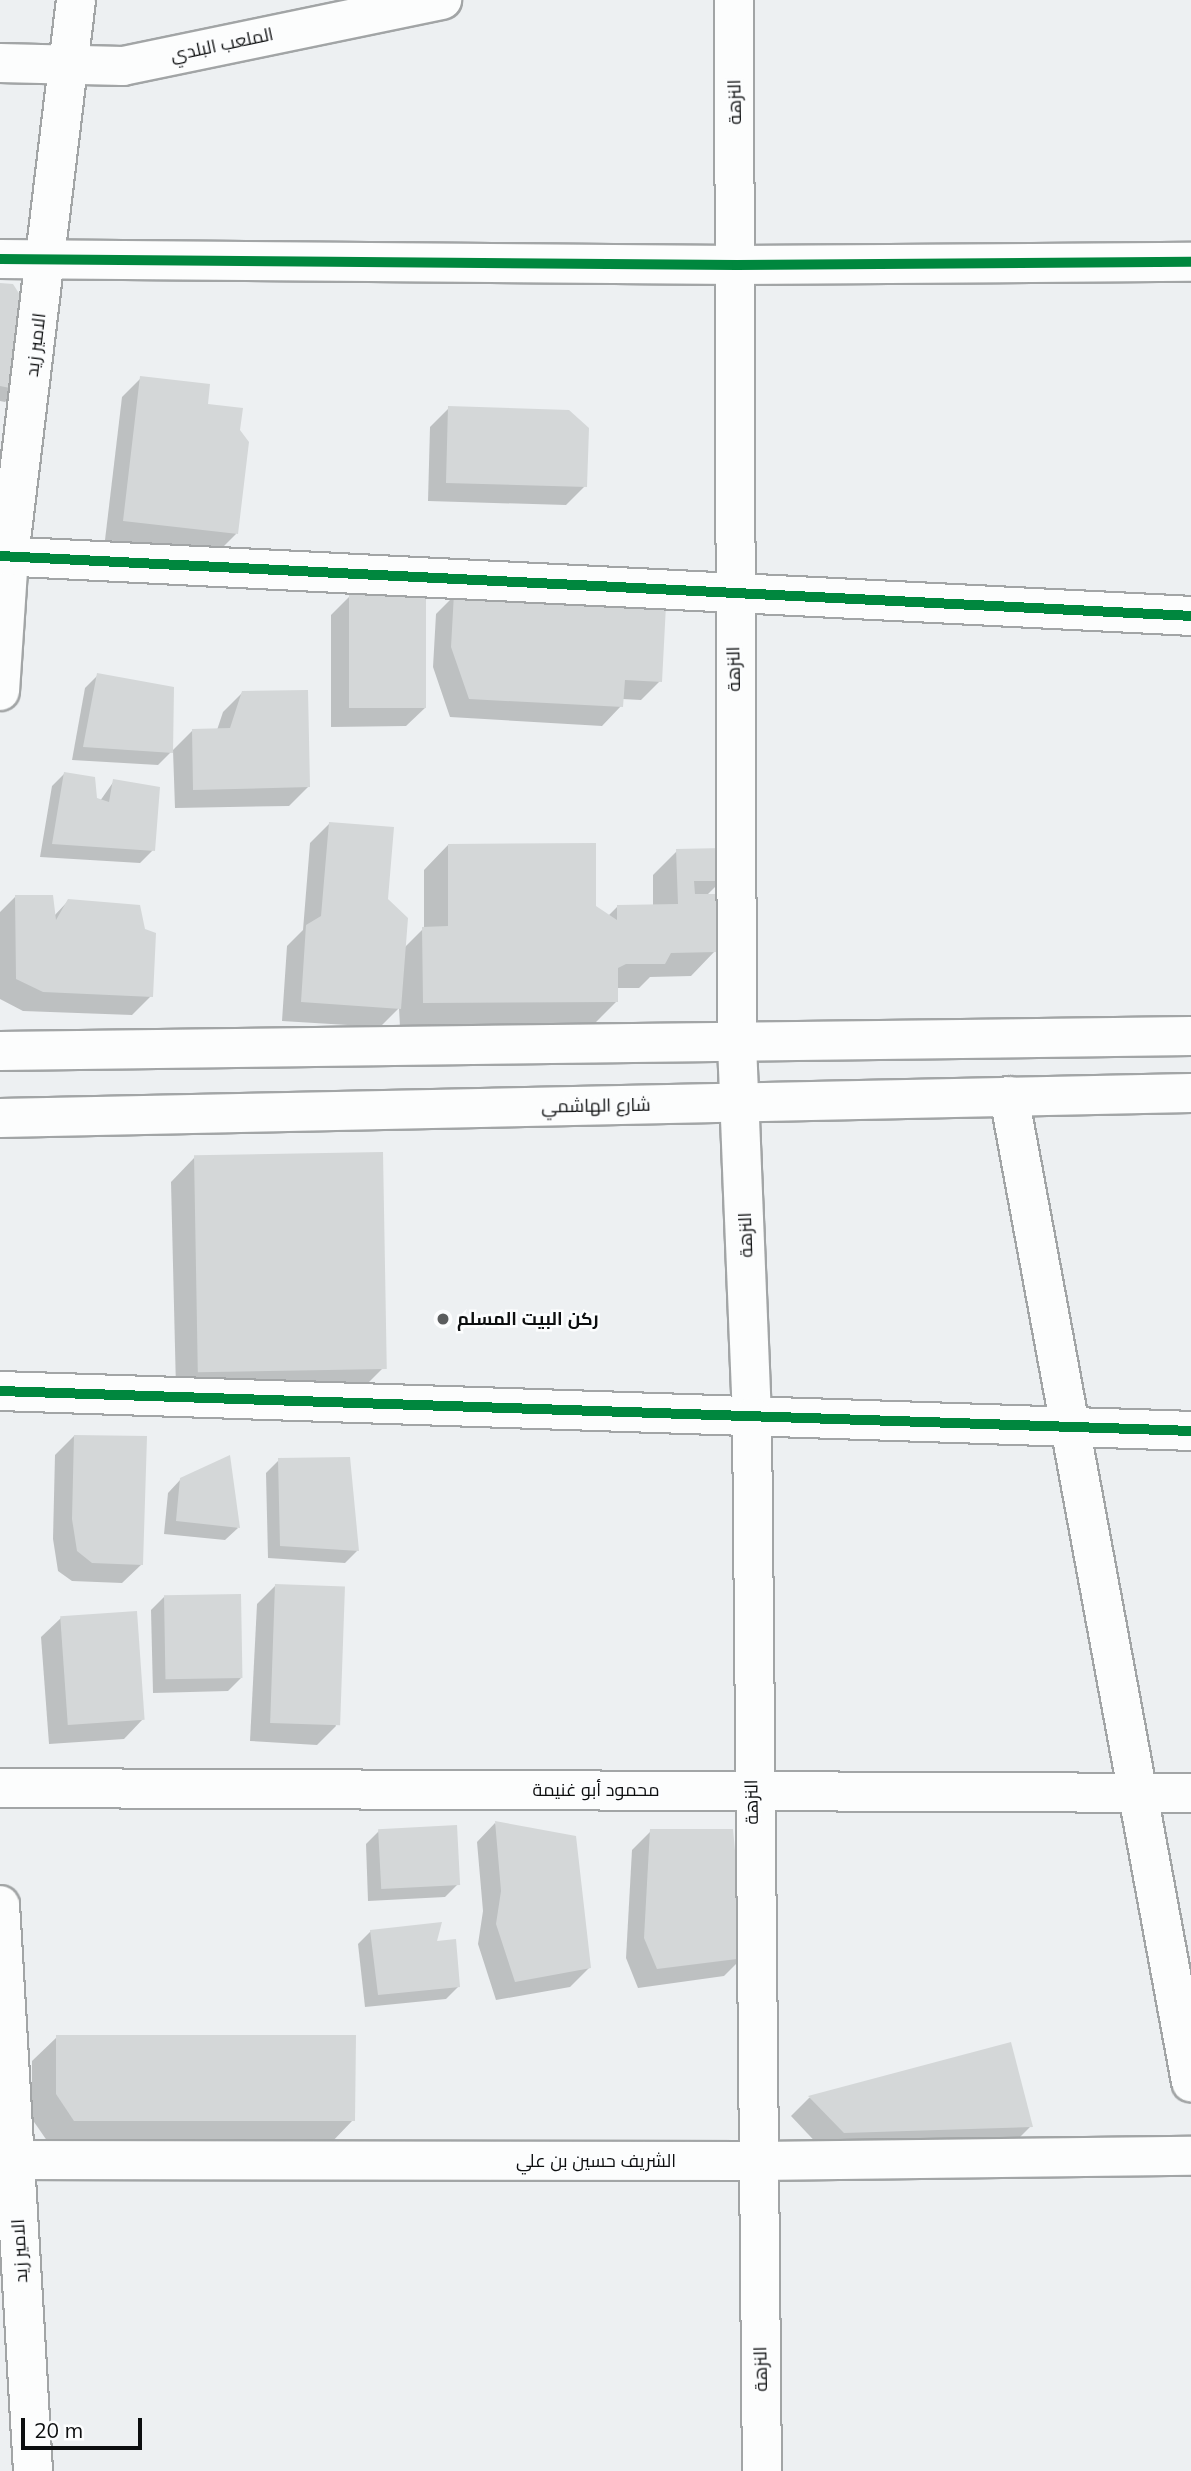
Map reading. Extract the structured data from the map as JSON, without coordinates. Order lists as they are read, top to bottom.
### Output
{
  "streets": {
    "street": [
      "الملعب البلدي",
      "النزهة",
      "الامير زيد",
      "شارع الهاشمي",
      "محمود أبو غنيمة",
      "الشريف حسين بن علي"
    ]
  },
  "crossings": [
    ["الملعب البلدي", "الامير زيد"],
    ["النزهة", "شارع الهاشمي"],
    ["النزهة", "محمود أبو غنيمة"],
    ["النزهة", "الشريف حسين بن علي"],
    ["الامير زيد", "الشريف حسين بن علي"]
  ],
  "places": ["ركن البيت المسلم"],
  "scale_bar": "20 m"
}
